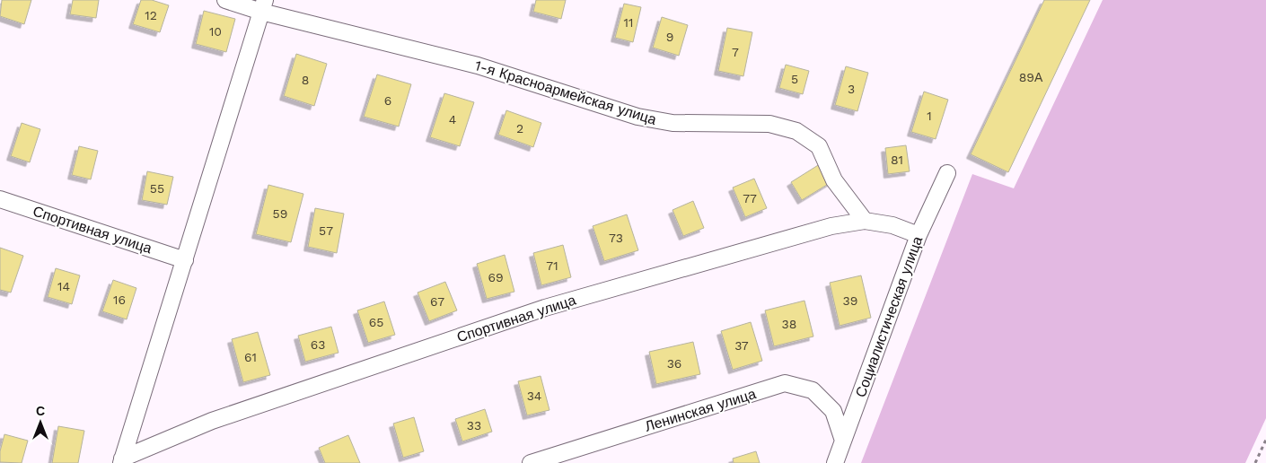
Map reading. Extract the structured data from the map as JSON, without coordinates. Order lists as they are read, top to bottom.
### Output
{
  "streets": {
    "street": [
      "1-я Красноармейская улица",
      "Спортивная улица",
      "Социалистическая улица",
      "Ленинская улица"
    ]
  },
  "crossings": [
    ["1-я Красноармейская улица", "Спортивная улица"],
    ["Спортивная улица", "Социалистическая улица"],
    ["Социалистическая улица", "Ленинская улица"]
  ],
  "house_numbers": [
    "12",
    "11",
    "10",
    "9",
    "7",
    "89А",
    "5",
    "8",
    "3",
    "6",
    "1",
    "4",
    "2",
    "81",
    "55",
    "77",
    "59",
    "57",
    "73",
    "71",
    "69",
    "14",
    "16",
    "39",
    "67",
    "65",
    "38",
    "63",
    "37",
    "61",
    "36",
    "34",
    "33"
  ],
  "north": "top"
}
